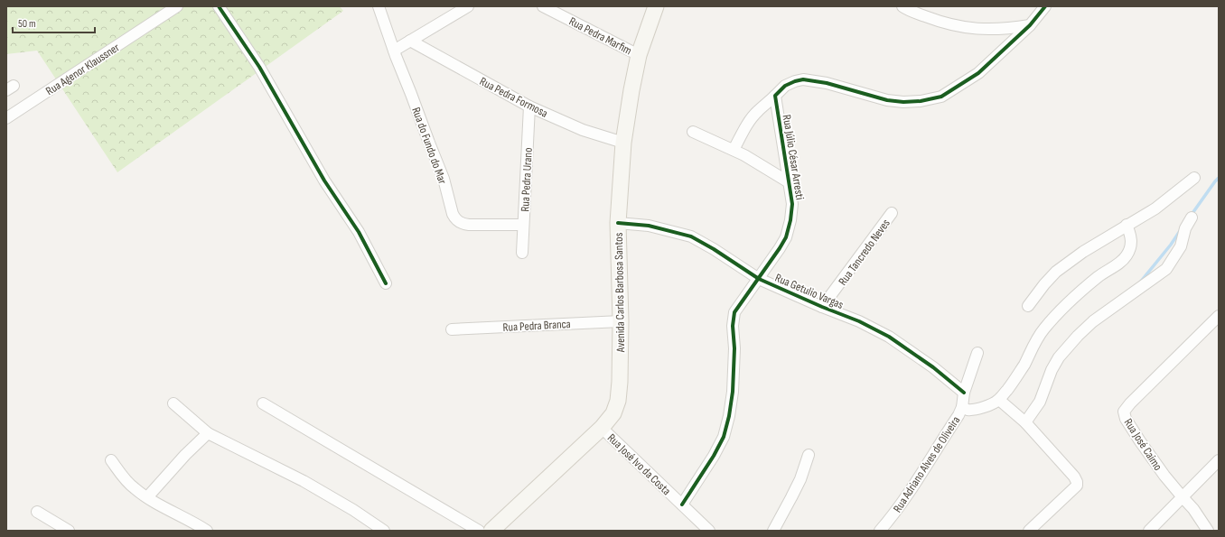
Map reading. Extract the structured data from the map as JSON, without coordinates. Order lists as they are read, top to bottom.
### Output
{
  "streets": {
    "main road": ["Avenida Carlos Barbosa Santos"],
    "street": [
      "Rua Pedra Marfim",
      "Rua Agenor Klaussner",
      "Rua Pedra Formosa",
      "Rua do Fundo do Mar",
      "Rua Júlio César Arresti",
      "Rua Pedra Urano",
      "Rua Tancredo Neves",
      "Rua Getulio Vargas",
      "Rua Pedra Branca",
      "Rua José Caimo",
      "Rua José Ivo da Costa",
      "Rua Adriano Alves de Oliveira"
    ]
  },
  "crossings": [
    ["Rua Pedra Marfim", "Avenida Carlos Barbosa Santos"],
    ["Rua Pedra Formosa", "Rua Pedra Urano"],
    ["Rua Pedra Formosa", "Avenida Carlos Barbosa Santos"],
    ["Rua do Fundo do Mar", "Rua Pedra Urano"],
    ["Rua Júlio César Arresti", "Rua Getulio Vargas"],
    ["Rua Júlio César Arresti", "Rua José Ivo da Costa"],
    ["Rua Tancredo Neves", "Rua Getulio Vargas"],
    ["Rua Getulio Vargas", "Avenida Carlos Barbosa Santos"],
    ["Rua Getulio Vargas", "Rua Adriano Alves de Oliveira"],
    ["Avenida Carlos Barbosa Santos", "Rua Pedra Branca"],
    ["Avenida Carlos Barbosa Santos", "Rua José Ivo da Costa"]
  ],
  "scale_bar": "50 m"
}
